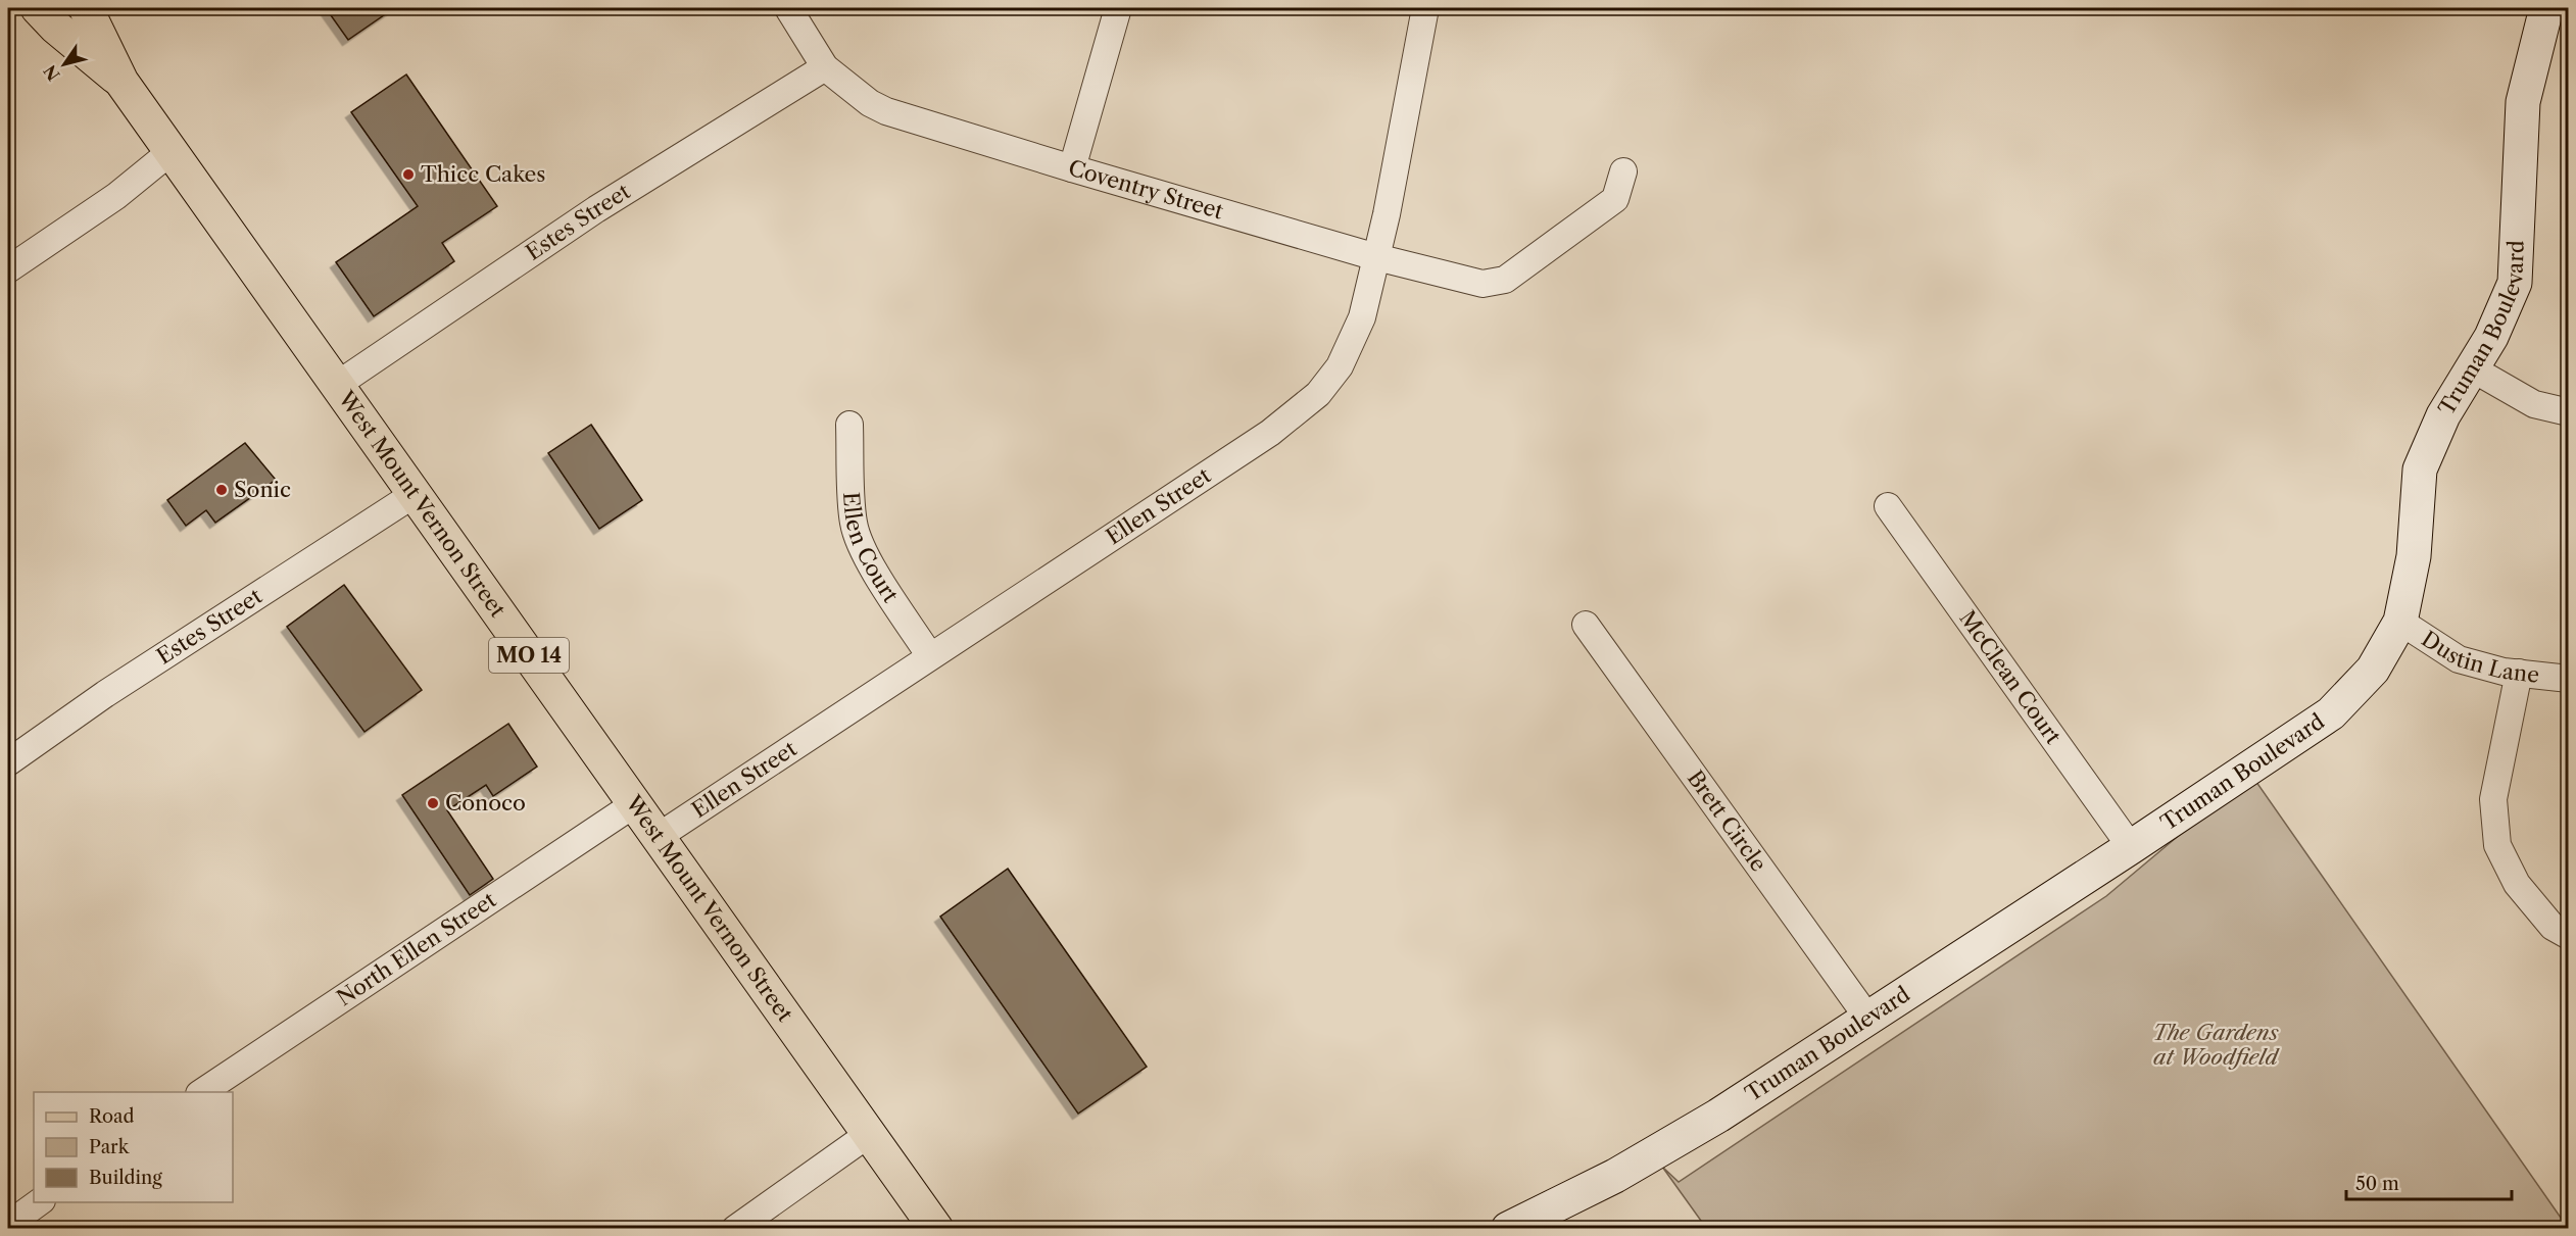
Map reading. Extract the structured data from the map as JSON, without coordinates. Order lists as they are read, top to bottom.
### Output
{
  "streets": {
    "main road": ["West Mount Vernon Street", "MO 14"],
    "street": [
      "Coventry Street",
      "Estes Street",
      "Truman Boulevard",
      "Ellen Street",
      "Ellen Court",
      "Dustin Lane",
      "McClean Court",
      "Brett Circle",
      "North Ellen Street"
    ]
  },
  "crossings": [
    ["Coventry Street", "Estes Street"],
    ["Coventry Street", "Ellen Street"],
    ["Estes Street", "West Mount Vernon Street"],
    ["Truman Boulevard", "Dustin Lane"],
    ["Truman Boulevard", "McClean Court"],
    ["Truman Boulevard", "Brett Circle"],
    ["West Mount Vernon Street", "Ellen Street"],
    ["West Mount Vernon Street", "North Ellen Street"],
    ["Ellen Street", "Ellen Court"]
  ],
  "parks": ["The Gardens at Woodfield"],
  "places": ["Thicc Cakes", "Sonic", "Conoco"],
  "legend": ["Road", "Park", "Building"],
  "scale_bar": "50 m",
  "north": "bottom left"
}
